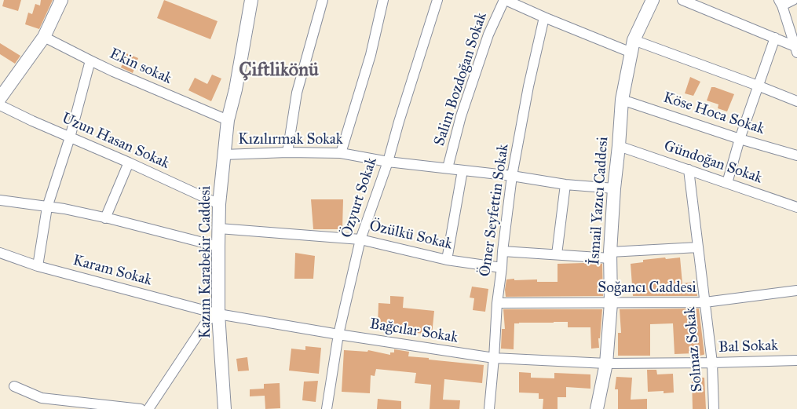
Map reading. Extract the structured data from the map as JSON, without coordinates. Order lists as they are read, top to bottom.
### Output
{
  "streets": {
    "street": [
      "Ekin sokak",
      "Salim Bozdoğan Sokak",
      "Köse Hoca Sokak",
      "Kızılırmak Sokak",
      "Uzun Hasan Sokak",
      "Gündoğan Sokak",
      "Özyurt Sokak",
      "İsmail Yazıcı Caddesi",
      "Ömer Seyfettin Sokak",
      "Özülkü Sokak",
      "Kazım Karabekir Caddesi",
      "Karam Sokak",
      "Soğancı Caddesi",
      "Bağcılar Sokak",
      "Bal Sokak",
      "Solmaz Sokak"
    ]
  },
  "crossings": [
    ["Ekin sokak", "Kazım Karabekir Caddesi"],
    ["Salim Bozdoğan Sokak", "Kızılırmak Sokak"],
    ["Köse Hoca Sokak", "İsmail Yazıcı Caddesi"],
    ["Kızılırmak Sokak", "Özyurt Sokak"],
    ["Kızılırmak Sokak", "İsmail Yazıcı Caddesi"],
    ["Kızılırmak Sokak", "Ömer Seyfettin Sokak"],
    ["Kızılırmak Sokak", "Kazım Karabekir Caddesi"],
    ["Uzun Hasan Sokak", "Kazım Karabekir Caddesi"],
    ["Gündoğan Sokak", "İsmail Yazıcı Caddesi"],
    ["Gündoğan Sokak", "Solmaz Sokak"],
    ["Özyurt Sokak", "Özülkü Sokak"],
    ["Özyurt Sokak", "Bağcılar Sokak"],
    ["İsmail Yazıcı Caddesi", "Soğancı Caddesi"],
    ["İsmail Yazıcı Caddesi", "Bağcılar Sokak"],
    ["İsmail Yazıcı Caddesi", "Bal Sokak"],
    ["Ömer Seyfettin Sokak", "Özülkü Sokak"],
    ["Ömer Seyfettin Sokak", "Soğancı Caddesi"],
    ["Ömer Seyfettin Sokak", "Bağcılar Sokak"],
    ["Özülkü Sokak", "Kazım Karabekir Caddesi"],
    ["Kazım Karabekir Caddesi", "Karam Sokak"],
    ["Kazım Karabekir Caddesi", "Bağcılar Sokak"],
    ["Karam Sokak", "Bağcılar Sokak"],
    ["Soğancı Caddesi", "Solmaz Sokak"],
    ["Bağcılar Sokak", "Bal Sokak"],
    ["Bal Sokak", "Solmaz Sokak"]
  ],
  "districts": ["Çiftlikönü"]
}
